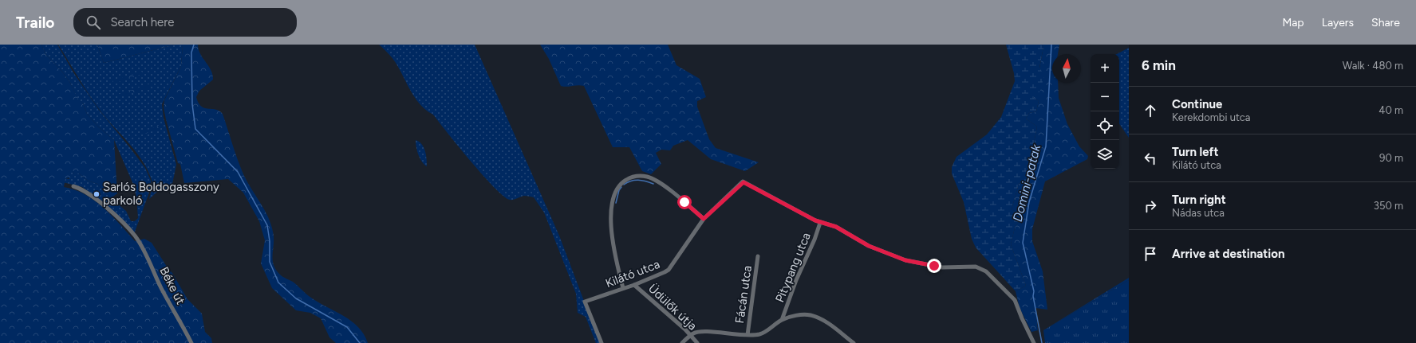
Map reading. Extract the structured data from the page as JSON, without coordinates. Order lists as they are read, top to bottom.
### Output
{
  "streets": {
    "street": [
      "Pitypang utca",
      "Kilátó utca",
      "Béke út",
      "Fácán utca",
      "Üdülők útja"
    ]
  },
  "crossings": [
    ["Pitypang utca", "Kilátó utca"],
    ["Kilátó utca", "Üdülők útja"]
  ],
  "water": ["Domini-patak"],
  "places": ["Sarlós Boldogasszony parkoló"],
  "north": "top",
  "page": {
    "header": "Trailo",
    "search": "Search here",
    "nav": ["Map", "Layers", "Share"],
    "heading": ["6 min", "Walk · 480 m"],
    "map_buttons": ["+", "−"],
    "list": [
      ["Continue", "Kerekdombi utca", "40 m"],
      ["Turn left", "Kilátó utca", "90 m"],
      ["Turn right", "Nádas utca", "350 m"],
      "Arrive at destination"
    ]
  }
}
